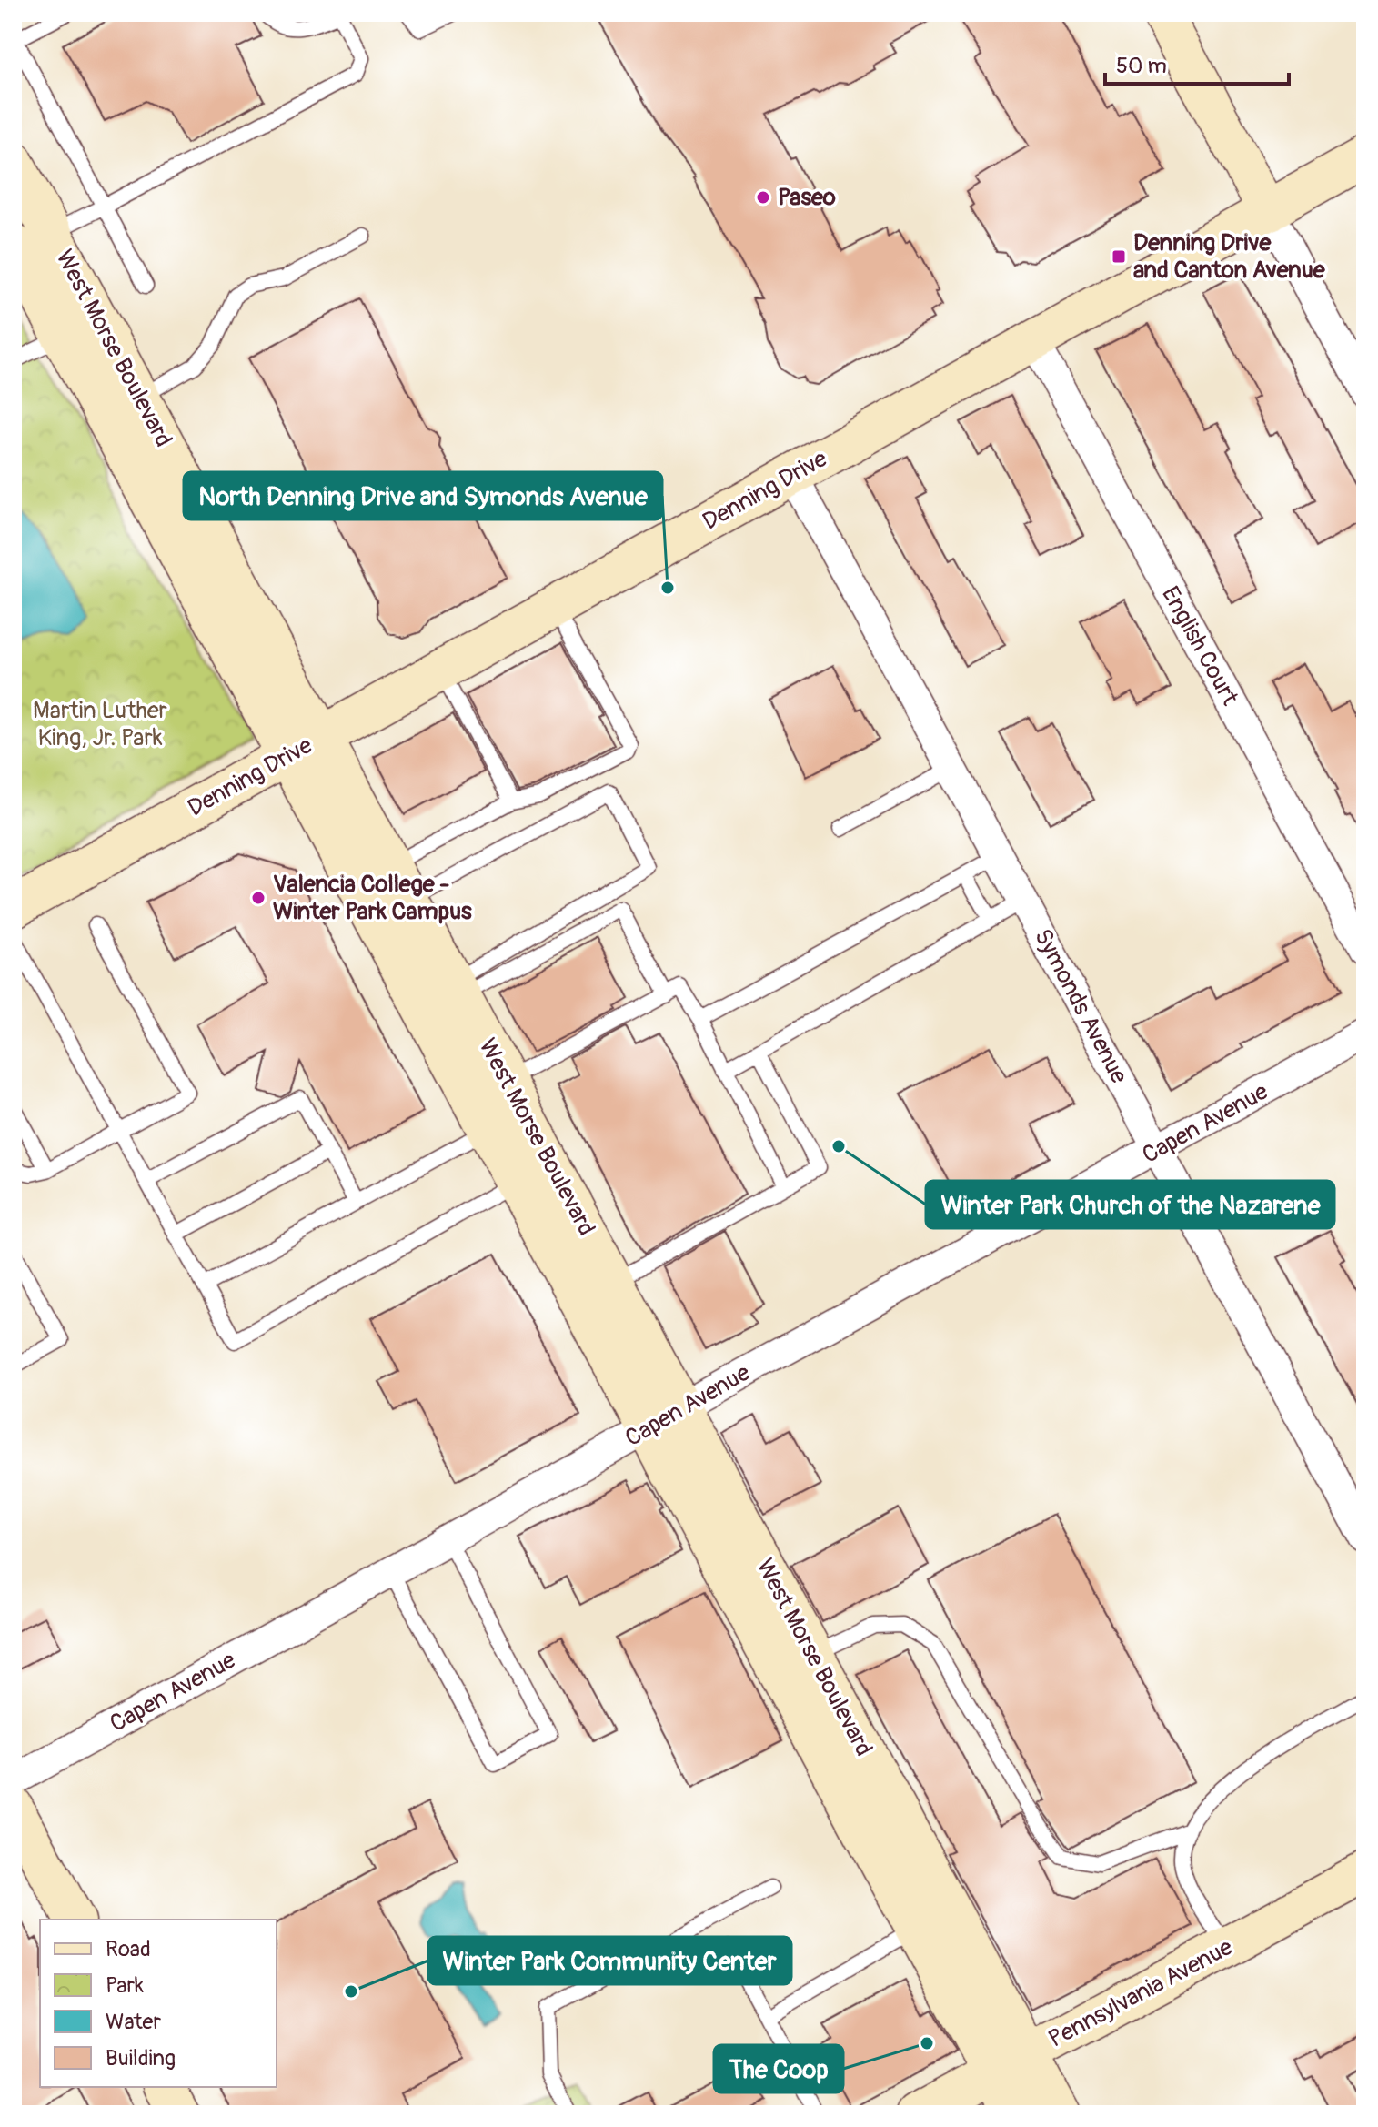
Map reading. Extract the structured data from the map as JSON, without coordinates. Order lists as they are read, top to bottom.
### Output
{
  "streets": {
    "street": [
      "West Morse Boulevard",
      "Denning Drive",
      "English Court",
      "Symonds Avenue",
      "Capen Avenue",
      "Pennsylvania Avenue"
    ]
  },
  "crossings": [
    ["West Morse Boulevard", "Denning Drive"],
    ["West Morse Boulevard", "Capen Avenue"],
    ["West Morse Boulevard", "Pennsylvania Avenue"],
    ["Denning Drive", "English Court"],
    ["Denning Drive", "Symonds Avenue"],
    ["Symonds Avenue", "Capen Avenue"]
  ],
  "parks": ["Martin Luther King, Jr. Park"],
  "places": {
    "other": [
      "Paseo",
      "North Denning Drive and Symonds Avenue",
      "Valencia College - Winter Park Campus",
      "Winter Park Church of the Nazarene",
      "Winter Park Community Center",
      "The Coop"
    ],
    "transit": ["Denning Drive and Canton Avenue"]
  },
  "legend": [
    "Road",
    "Park",
    "Water",
    "Building"
  ],
  "scale_bar": "50 m"
}
